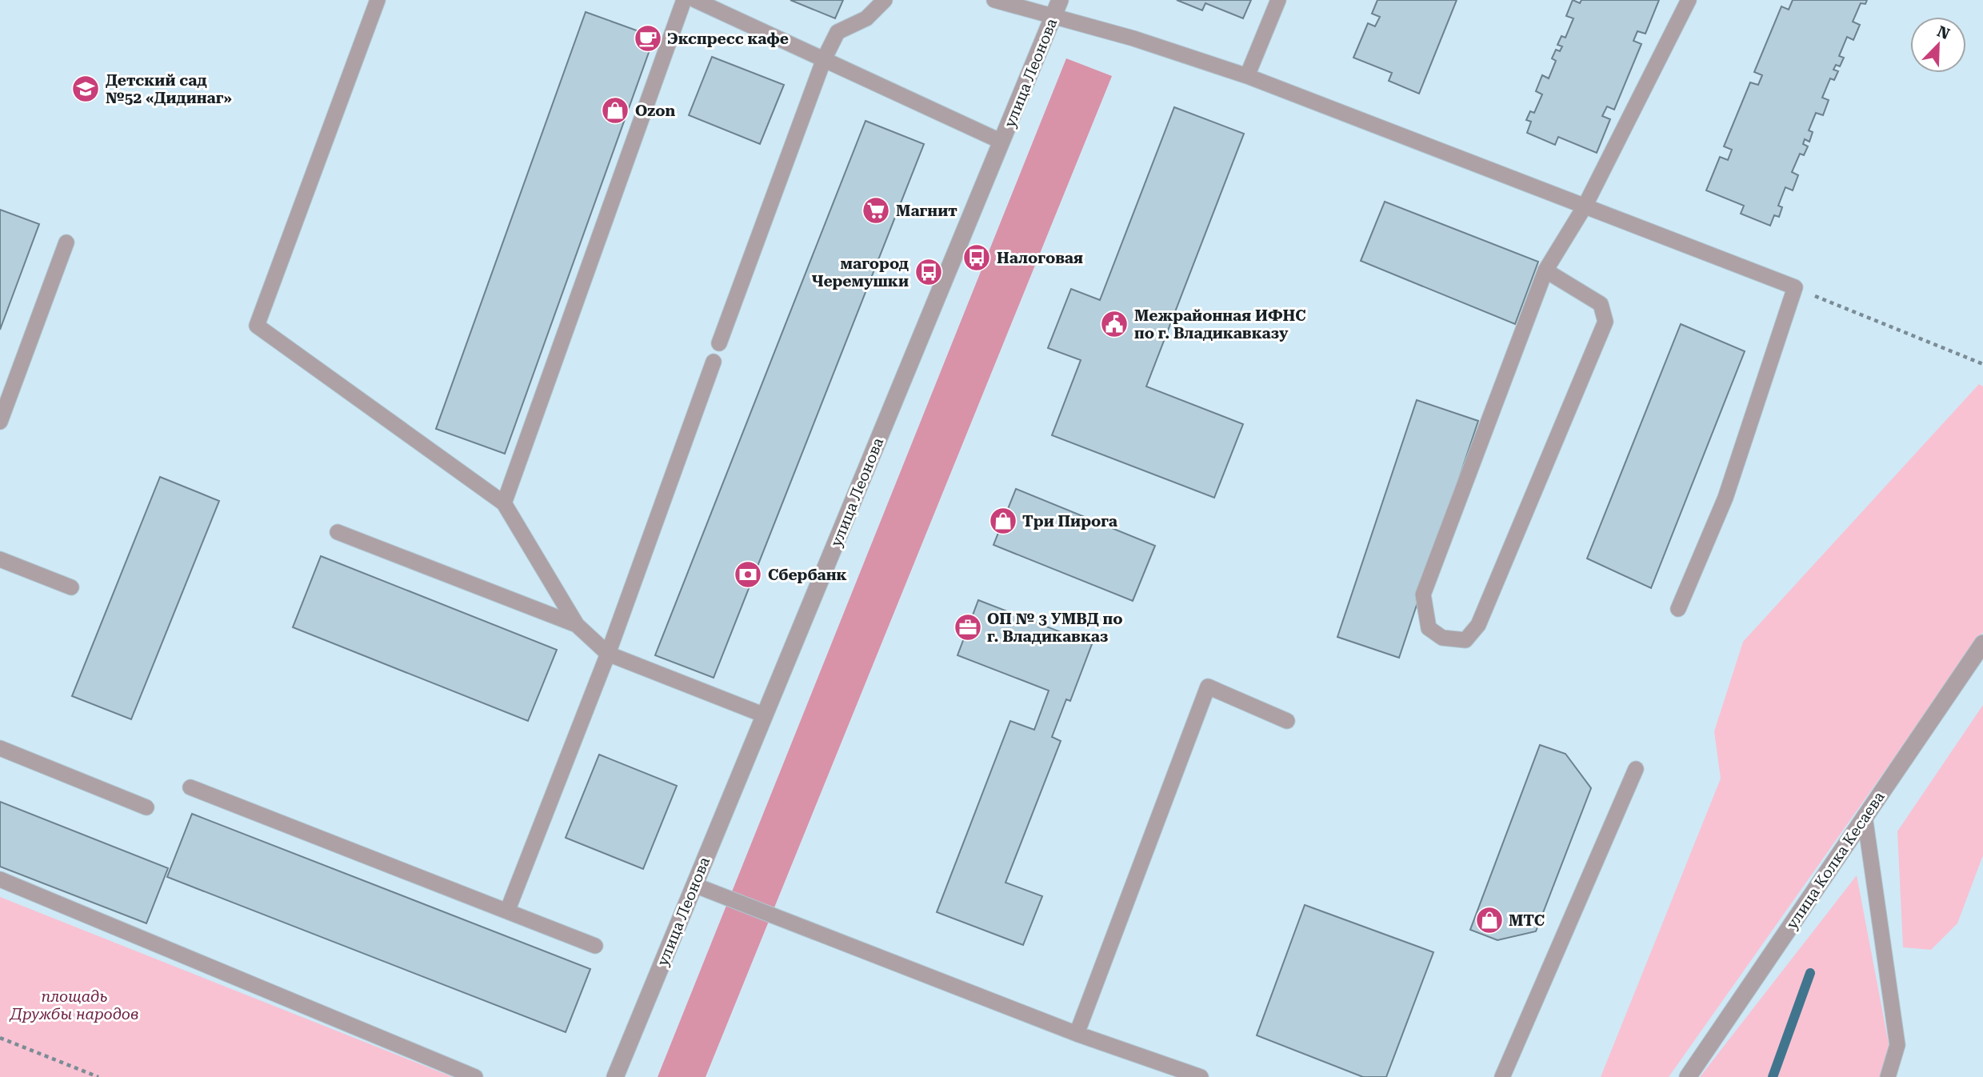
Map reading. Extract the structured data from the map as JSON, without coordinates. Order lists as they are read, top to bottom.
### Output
{
  "streets": {
    "street": ["улица Леонова", "улица Колка Кесаева"]
  },
  "parks": ["площадь Дружбы народов"],
  "places": {
    "cafe": ["Экспресс кафе"],
    "school or university": ["Детский сад №52 «Дидинаг»"],
    "shop": ["Ozon", "Три Пирога", "МТС"],
    "supermarket": ["Магнит"],
    "bus stop": ["Налоговая", "магород Черемушки"],
    "public building": ["Межрайонная ИФНС по г. Владикавказу"],
    "bank": ["Сбербанк"],
    "office": ["ОП № 3 УМВД по г. Владикавказ"]
  },
  "north": "top right"
}
